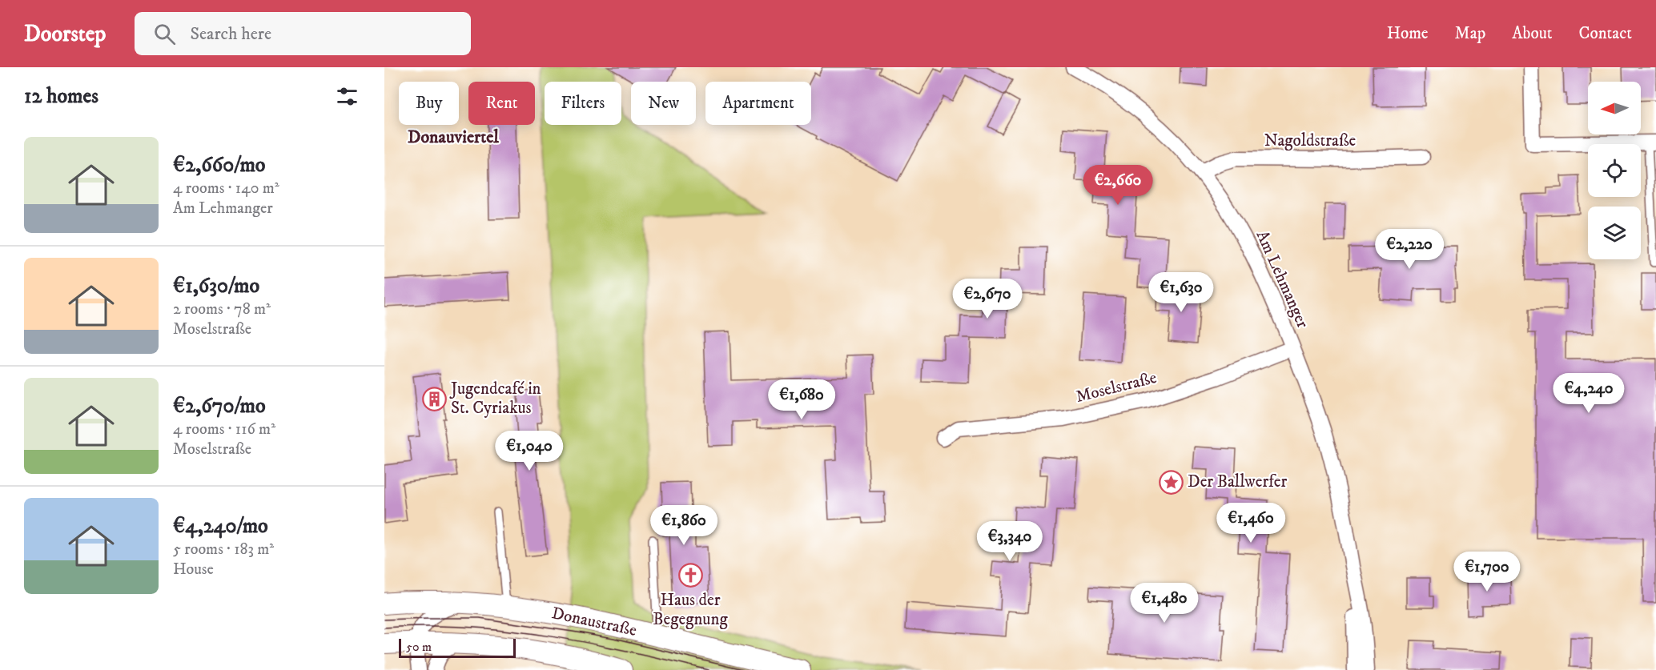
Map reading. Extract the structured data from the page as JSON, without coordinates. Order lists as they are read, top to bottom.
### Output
{
  "streets": {
    "main road": ["Donaustraße"],
    "street": ["Nagoldstraße", "Am Lehmanger", "Moselstraße"]
  },
  "crossings": [
    ["Nagoldstraße", "Am Lehmanger"],
    ["Am Lehmanger", "Moselstraße"]
  ],
  "districts": ["Donauviertel"],
  "places": {
    "building": ["Jugendcafé in St. Cyriakus"],
    "place": ["Der Ballwerfer"],
    "church": ["Haus der Begegnung"]
  },
  "scale_bar": "50 m",
  "north": "left",
  "page": {
    "header": "Doorstep",
    "search": "Search here",
    "nav": [
      "Home",
      "Map",
      "About",
      "Contact"
    ],
    "heading": "12 homes",
    "chip": [
      "Buy",
      "Rent",
      "Filters",
      "New",
      "Apartment"
    ],
    "list": [
      {
        "name": "€2,660/mo",
        "note": "4 rooms · 140 m² · Am Lehmanger"
      },
      {
        "name": "€1,630/mo",
        "note": "2 rooms · 78 m² · Moselstraße"
      },
      {
        "name": "€2,670/mo",
        "note": "4 rooms · 116 m² · Moselstraße"
      },
      {
        "name": "€4,240/mo",
        "note": "5 rooms · 183 m² · House"
      }
    ],
    "price": [
      "€2,660",
      "€2,220",
      "€1,630",
      "€2,670",
      "€4,240",
      "€1,680",
      "€1,040",
      "€1,460",
      "€1,860",
      "€3,340",
      "€1,700",
      "€1,480"
    ],
    "scale": "50 m"
  }
}
